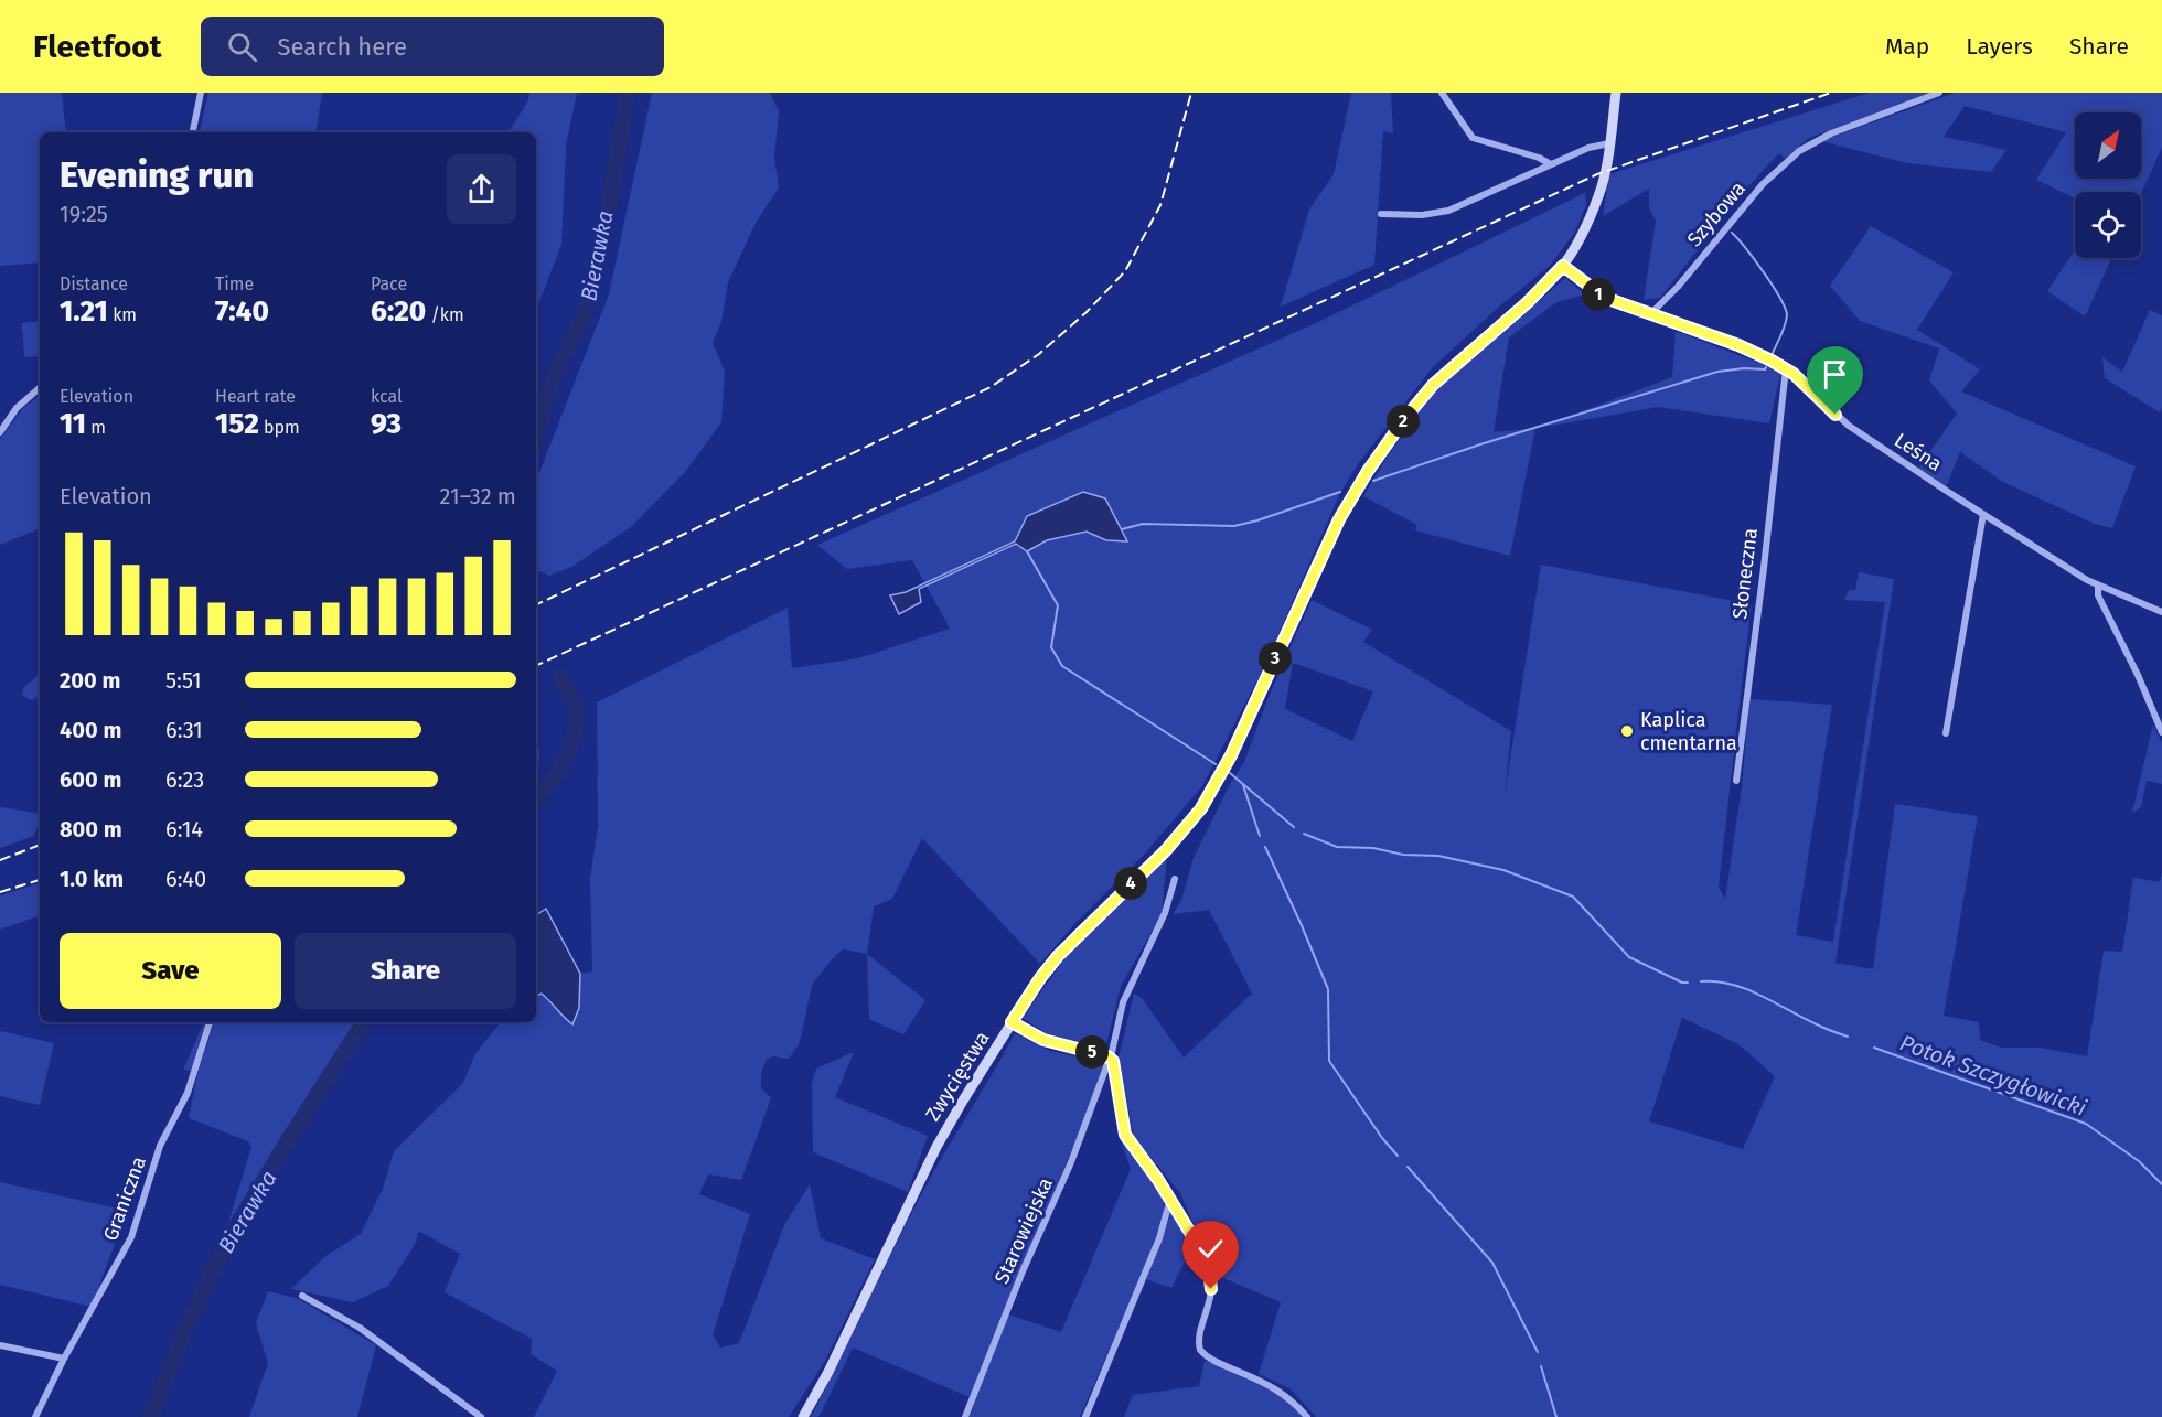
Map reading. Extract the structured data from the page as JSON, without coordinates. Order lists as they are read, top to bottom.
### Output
{
  "streets": {
    "main road": ["Zwycięstwa"],
    "street": [
      "Szybowa",
      "Leśna",
      "Słoneczna",
      "Graniczna",
      "Starowiejska"
    ]
  },
  "crossings": [
    ["Szybowa", "Leśna"],
    ["Leśna", "Słoneczna"],
    ["Leśna", "Zwycięstwa"]
  ],
  "water": ["Bierawka", "Potok Szczygłowicki"],
  "places": ["Kaplica cmentarna"],
  "north": "top right",
  "page": {
    "header": "Fleetfoot",
    "search": "Search here",
    "nav": ["Map", "Layers", "Share"],
    "heading": ["Evening run", "19:25"],
    "stats": [
      ["Distance", "1.21 km"],
      ["Time", "7:40"],
      ["Pace", "6:20 /km"],
      ["Elevation", "11 m"],
      ["Heart rate", "152 bpm"],
      ["kcal", "93"]
    ],
    "pins": [
      "1",
      "2",
      "3",
      "4",
      "5"
    ],
    "chart": ["Elevation", "21–32 m"],
    "list": [
      {
        "name": "200 m",
        "note": "5:51"
      },
      {
        "name": "400 m",
        "note": "6:31"
      },
      {
        "name": "600 m",
        "note": "6:23"
      },
      {
        "name": "800 m",
        "note": "6:14"
      },
      {
        "name": "1.0 km",
        "note": "6:40"
      }
    ],
    "buttons": ["Save", "Share"]
  }
}
